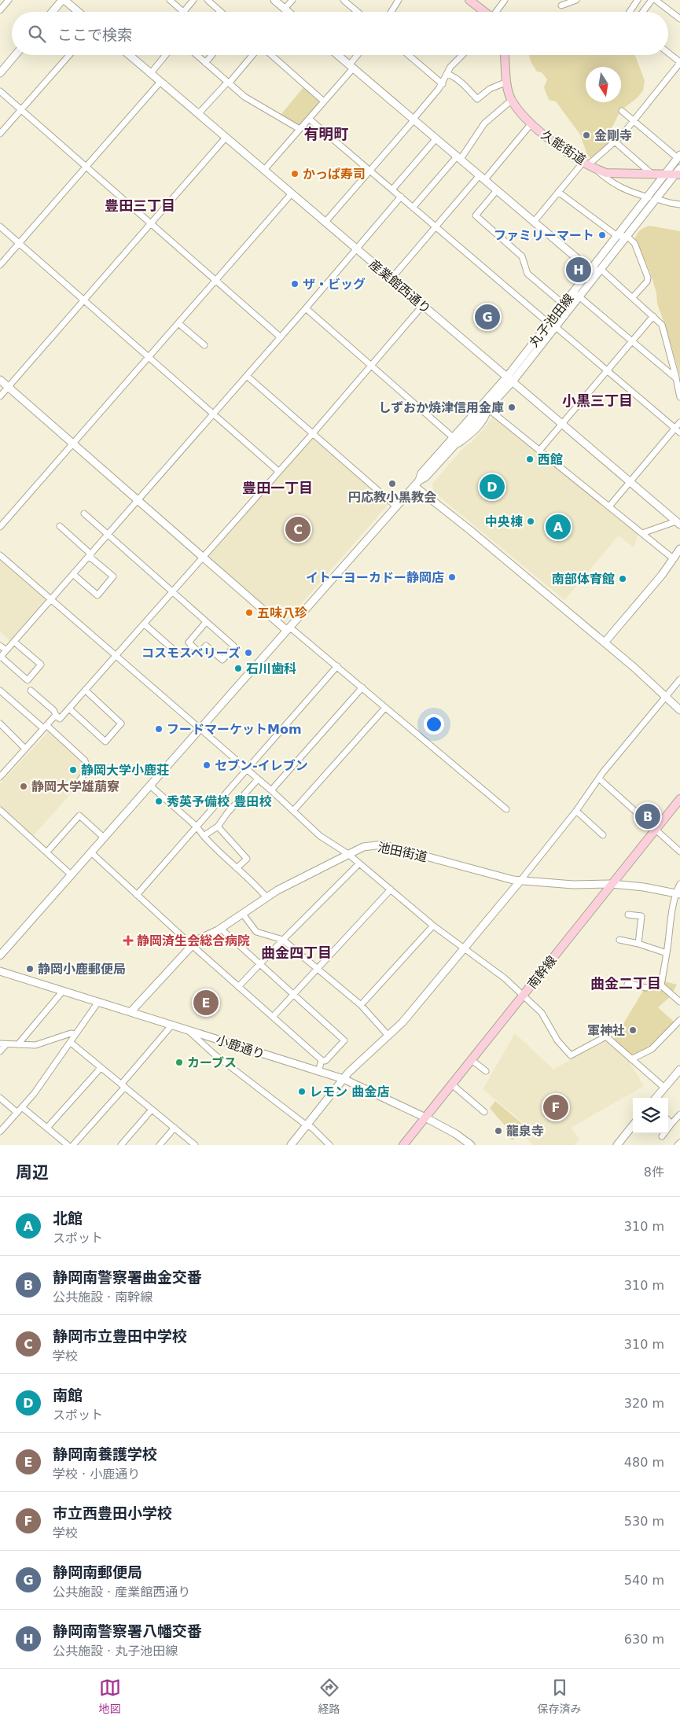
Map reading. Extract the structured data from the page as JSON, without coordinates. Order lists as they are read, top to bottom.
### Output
{
  "streets": {
    "main road": ["久能街道", "南幹線"],
    "street": [
      "産業館西通り",
      "丸子池田線",
      "池田街道",
      "小鹿通り"
    ]
  },
  "crossings": [
    ["久能街道", "丸子池田線"],
    ["産業館西通り", "丸子池田線"],
    ["池田街道", "南幹線"],
    ["池田街道", "小鹿通り"],
    ["南幹線", "小鹿通り"]
  ],
  "districts": [
    "有明町",
    "豊田三丁目",
    "小黒三丁目",
    "豊田一丁目",
    "曲金四丁目",
    "曲金二丁目"
  ],
  "places": {
    "other": [
      "金剛寺",
      "かっぱ寿司",
      "ファミリーマート",
      "ザ・ビッグ",
      "しずおか焼津信用金庫",
      "西館",
      "円応教小黒教会",
      "中央棟",
      "イトーヨーカドー静岡店",
      "南部体育館",
      "五味八珍",
      "コスモスベリーズ",
      "石川歯科",
      "フードマーケットMom",
      "セブン-イレブン",
      "静岡大学小鹿荘",
      "静岡大学雄萠寮",
      "秀英予備校 豊田校",
      "静岡小鹿郵便局",
      "軍神社",
      "カーブス",
      "レモン 曲金店",
      "龍泉寺"
    ],
    "health": ["静岡済生会総合病院"]
  },
  "north": "bottom",
  "page": {
    "search": "ここで検索",
    "pins": [
      "H",
      "G",
      "D",
      "A",
      "C",
      "B",
      "E",
      "F"
    ],
    "heading": ["周辺", "8件"],
    "list": [
      {
        "mark": "A",
        "name": "北館",
        "note": "スポット",
        "value": "310 m"
      },
      {
        "mark": "B",
        "name": "静岡南警察署曲金交番",
        "note": "公共施設 · 南幹線",
        "value": "310 m"
      },
      {
        "mark": "C",
        "name": "静岡市立豊田中学校",
        "note": "学校",
        "value": "310 m"
      },
      {
        "mark": "D",
        "name": "南館",
        "note": "スポット",
        "value": "320 m"
      },
      {
        "mark": "E",
        "name": "静岡南養護学校",
        "note": "学校 · 小鹿通り",
        "value": "480 m"
      },
      {
        "mark": "F",
        "name": "市立西豊田小学校",
        "note": "学校",
        "value": "530 m"
      },
      {
        "mark": "G",
        "name": "静岡南郵便局",
        "note": "公共施設 · 産業館西通り",
        "value": "540 m"
      },
      {
        "mark": "H",
        "name": "静岡南警察署八幡交番",
        "note": "公共施設 · 丸子池田線",
        "value": "630 m"
      }
    ],
    "nav": ["地図", "経路", "保存済み"]
  }
}
